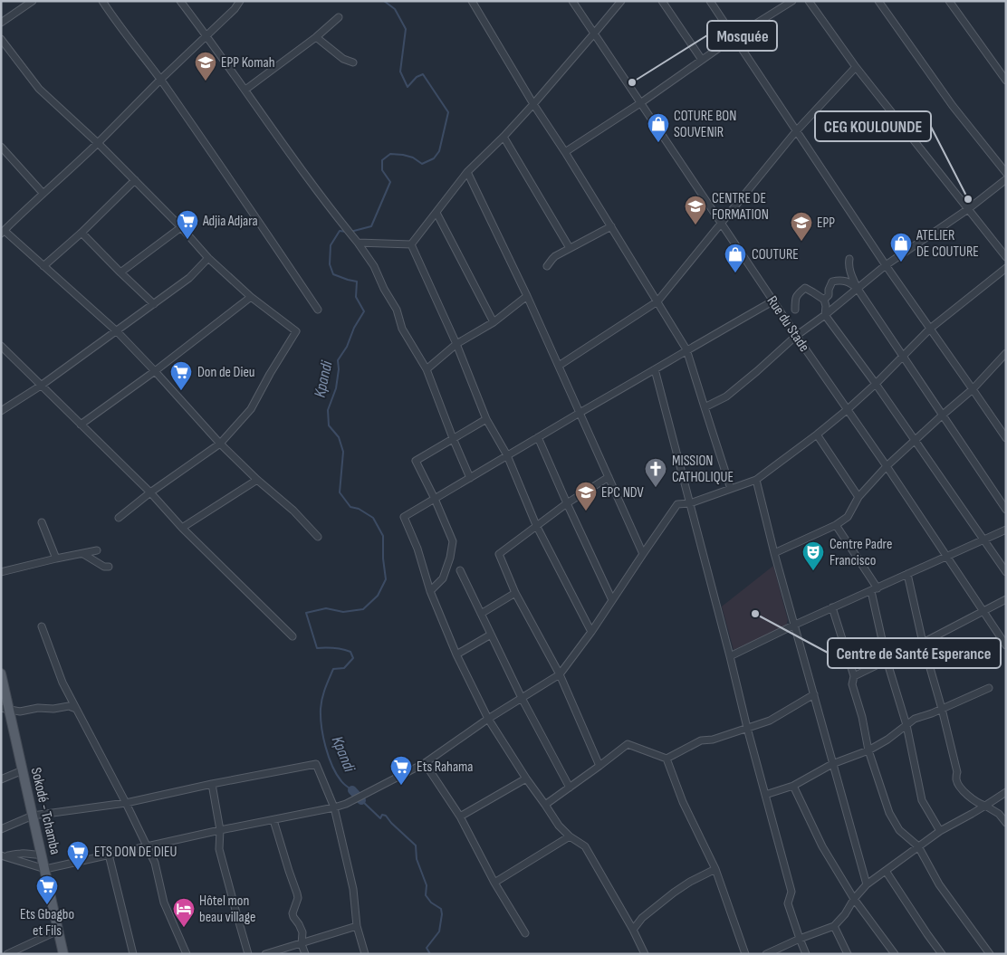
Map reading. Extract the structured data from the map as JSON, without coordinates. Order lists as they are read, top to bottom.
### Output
{
  "streets": {
    "main road": ["Sokodé - Tchamba"],
    "street": ["Rue du Stade"]
  },
  "water": ["Kpandi"],
  "places": {
    "school or university": [
      "EPP Komah",
      "CENTRE DE FORMATION",
      "EPP",
      "EPC NDV"
    ],
    "other": ["Mosquée", "CEG KOULOUNDE", "Centre de Santé Esperance"],
    "shop": ["COTURE BON SOUVENIR", "ATELIER DE COUTURE", "COUTURE"],
    "supermarket": [
      "Adjia Adjara",
      "Don de Dieu",
      "Ets Rahama",
      "ETS DON DE DIEU",
      "Ets Gbagbo et Fils"
    ],
    "church": ["MISSION CATHOLIQUE"],
    "theatre": ["Centre Padre Francisco"],
    "hotel": ["Hôtel mon beau village"]
  }
}
